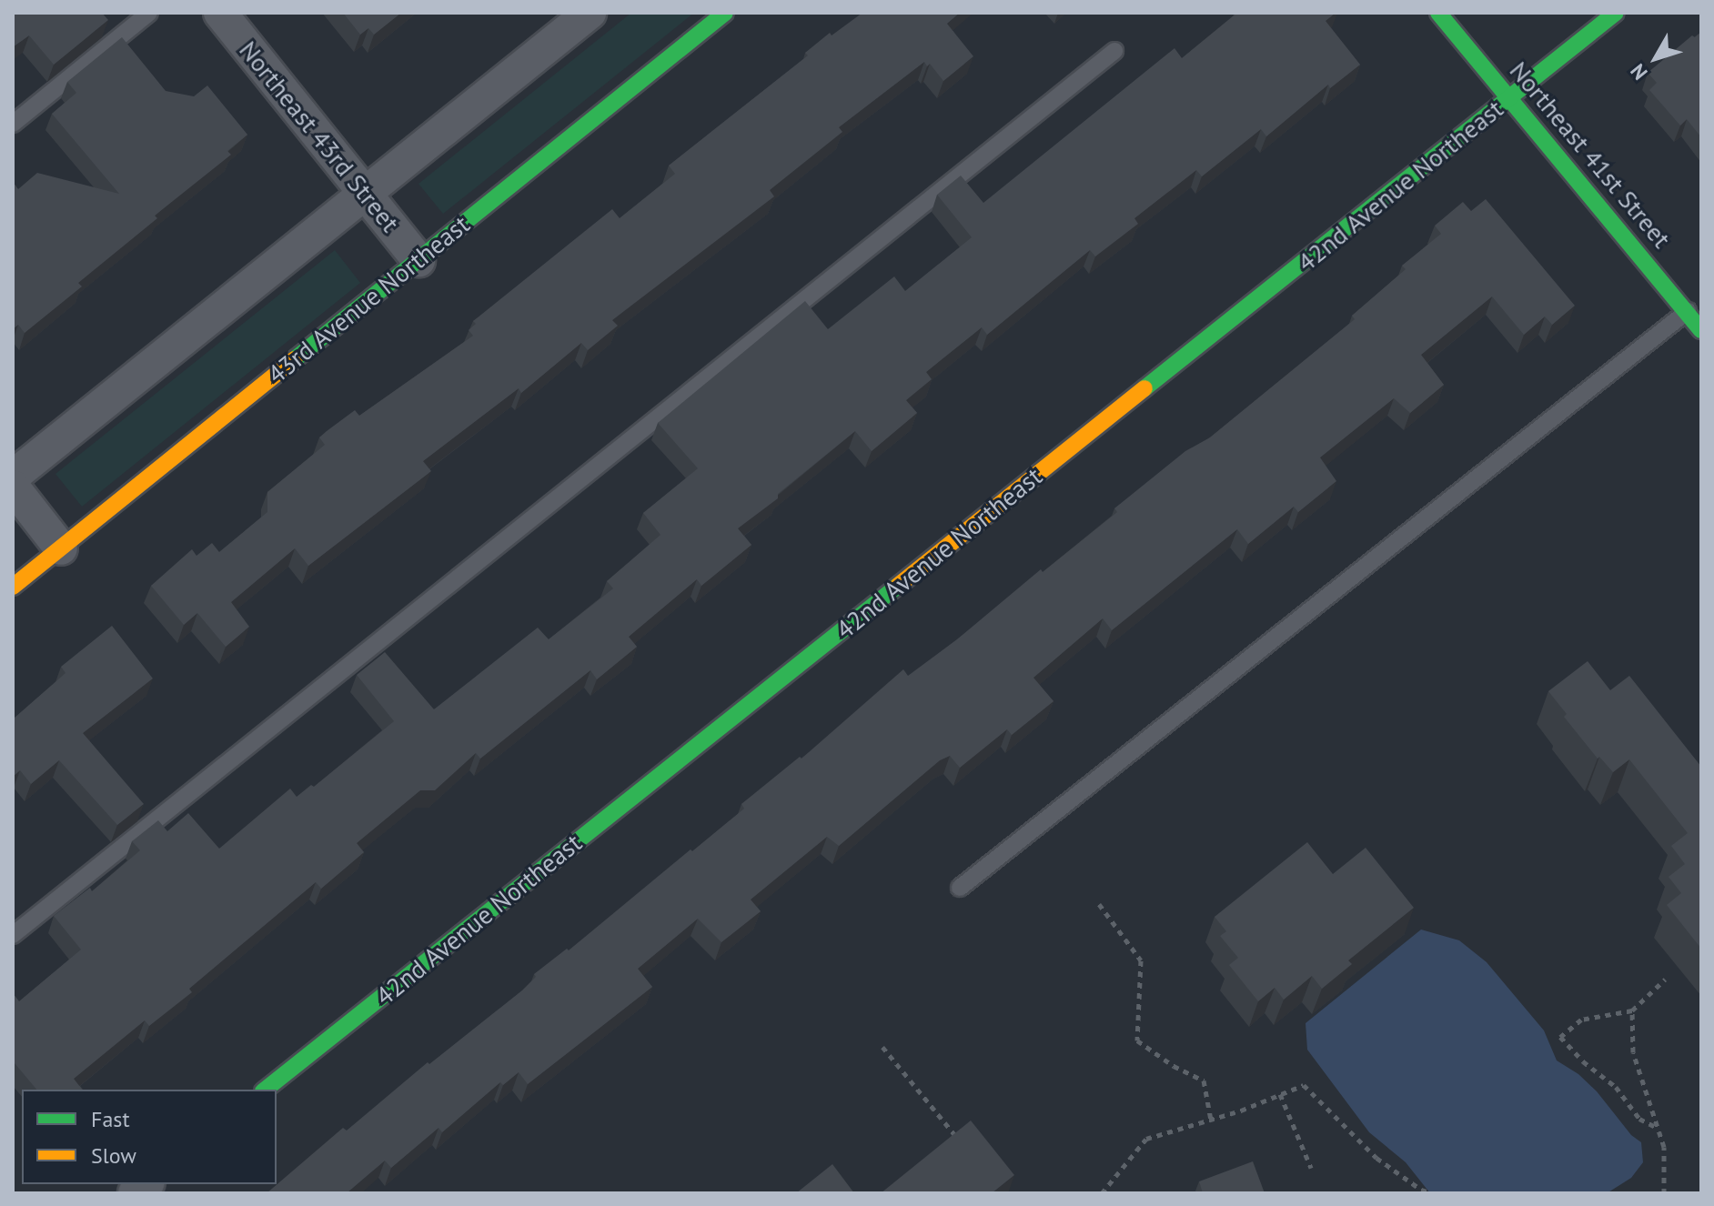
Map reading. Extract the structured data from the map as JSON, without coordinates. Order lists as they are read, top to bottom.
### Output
{
  "streets": {
    "street": [
      "Northeast 43rd Street",
      "Northeast 41st Street",
      "42nd Avenue Northeast",
      "43rd Avenue Northeast"
    ]
  },
  "crossings": [
    ["Northeast 43rd Street", "43rd Avenue Northeast"],
    ["Northeast 41st Street", "42nd Avenue Northeast"]
  ],
  "legend": ["Fast", "Slow"],
  "north": "bottom left"
}
